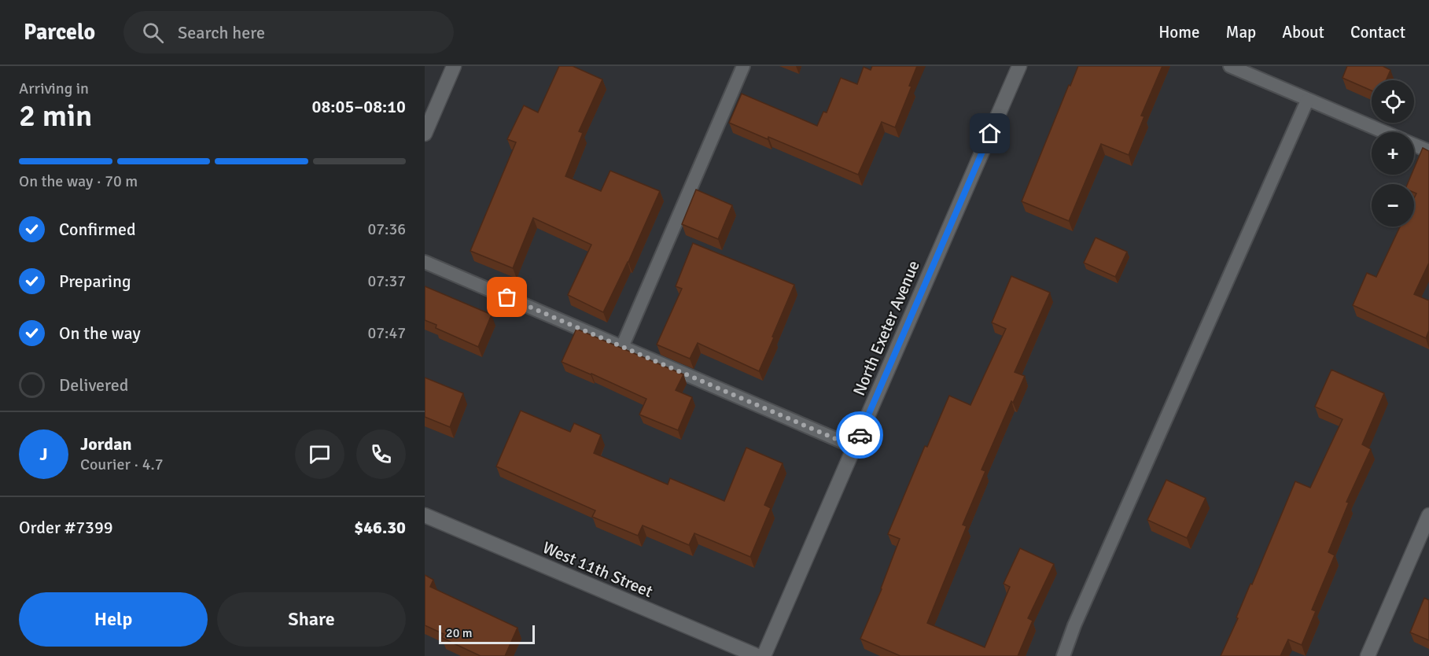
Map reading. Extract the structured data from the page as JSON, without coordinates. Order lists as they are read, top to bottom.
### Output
{
  "streets": {
    "street": ["North Exeter Avenue", "West 11th Street"]
  },
  "scale_bar": "20 m",
  "page": {
    "header": "Parcelo",
    "search": "Search here",
    "nav": [
      "Home",
      "Map",
      "About",
      "Contact"
    ],
    "heading": ["2 min", "Arriving in", "08:05–08:10"],
    "panel": [
      "Jordan",
      "Courier · 4.7",
      "Order #7399",
      "$46.30"
    ],
    "map_buttons": ["+", "−"],
    "bar": "On the way · 70 m",
    "list": [
      ["Confirmed", "07:36"],
      ["Preparing", "07:37"],
      ["On the way", "07:47"],
      "Delivered"
    ],
    "round": "J",
    "buttons": ["Help", "Share"],
    "scale": "20 m"
  }
}
